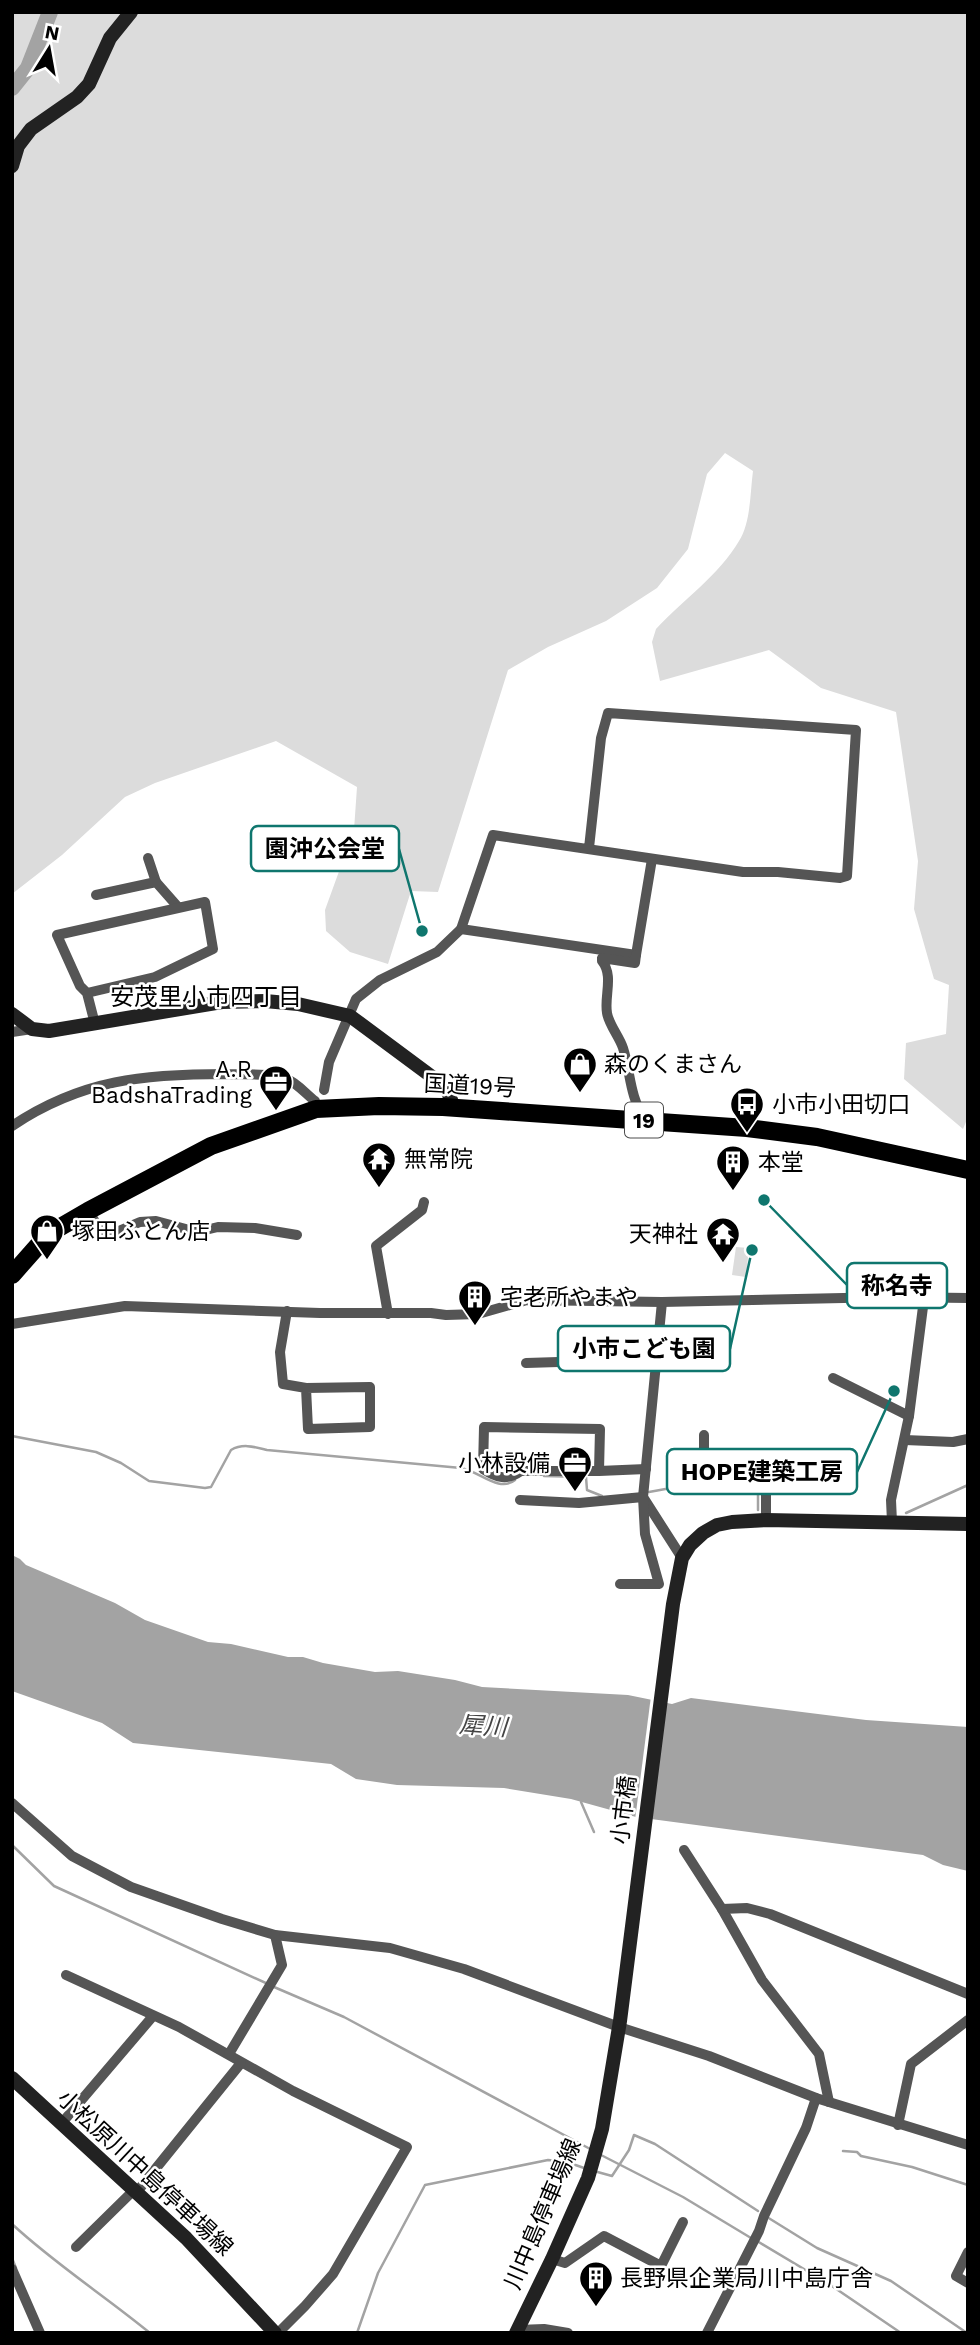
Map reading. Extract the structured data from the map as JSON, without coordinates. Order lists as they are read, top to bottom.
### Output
{
  "streets": {
    "highway": ["国道19号", "19"],
    "main road": ["小市橋", "小松原川中島停車場線", "川中島停車場線"]
  },
  "crossings": [
    ["小市橋", "川中島停車場線"]
  ],
  "districts": ["安茂里小市四丁目"],
  "water": ["犀川"],
  "places": {
    "other": [
      "園沖公会堂",
      "称名寺",
      "小市こども園",
      "HOPE建築工房"
    ],
    "shop": ["森のくまさん", "塚田ふとん店"],
    "office": ["A.R BadshaTrading", "小林設備"],
    "bus stop": ["小市小田切口"],
    "temple": ["無常院", "天神社"],
    "building": ["本堂", "宅老所やまや", "長野県企業局川中島庁舎"]
  },
  "north": "top"
}
